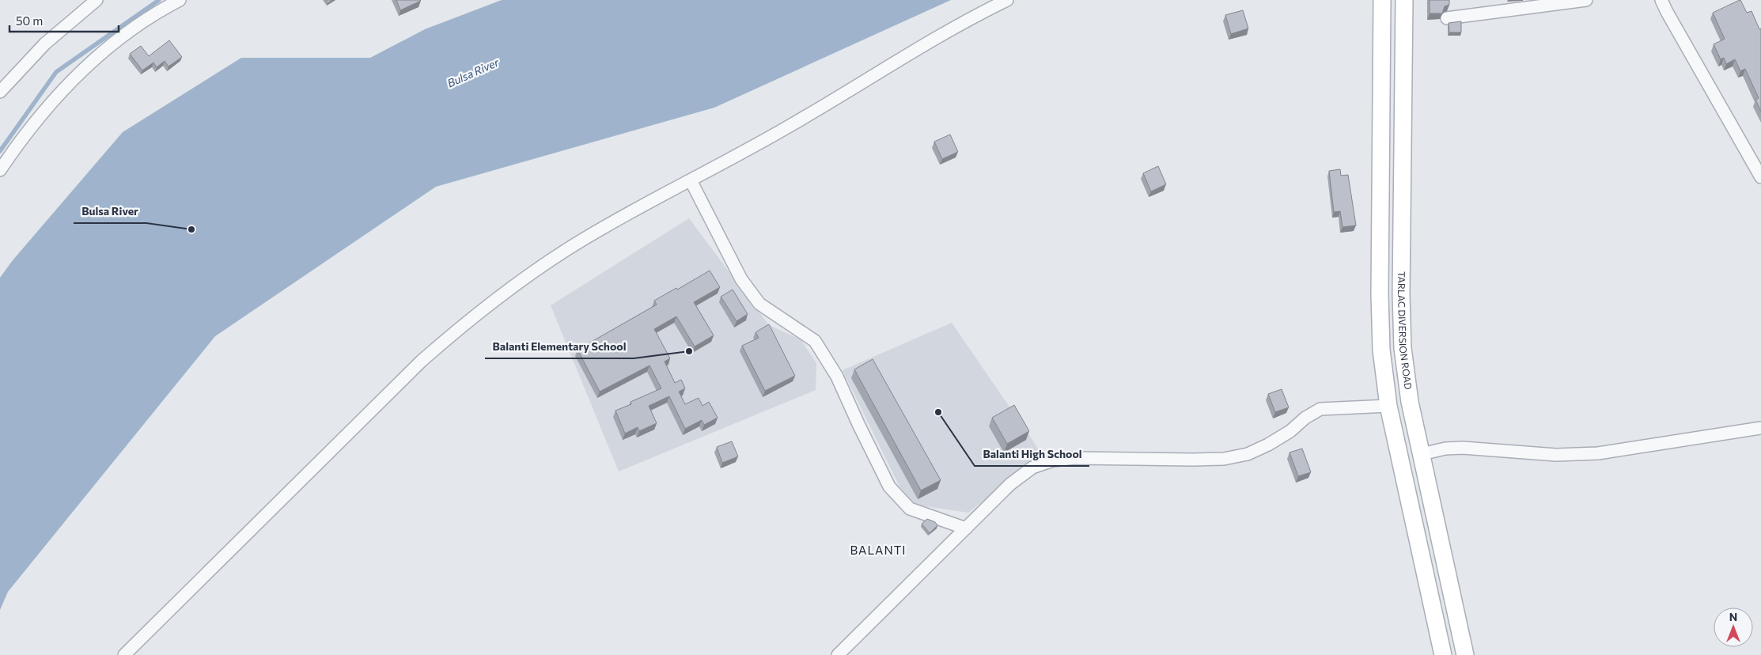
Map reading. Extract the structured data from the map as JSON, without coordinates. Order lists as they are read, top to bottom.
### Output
{
  "streets": {
    "main road": ["TARLAC DIVERSION ROAD"]
  },
  "districts": ["BALANTI"],
  "water": ["Bulsa River"],
  "places": ["Bulsa River", "Balanti Elementary School", "Balanti High School"],
  "scale_bar": "50 m",
  "north": "top"
}
